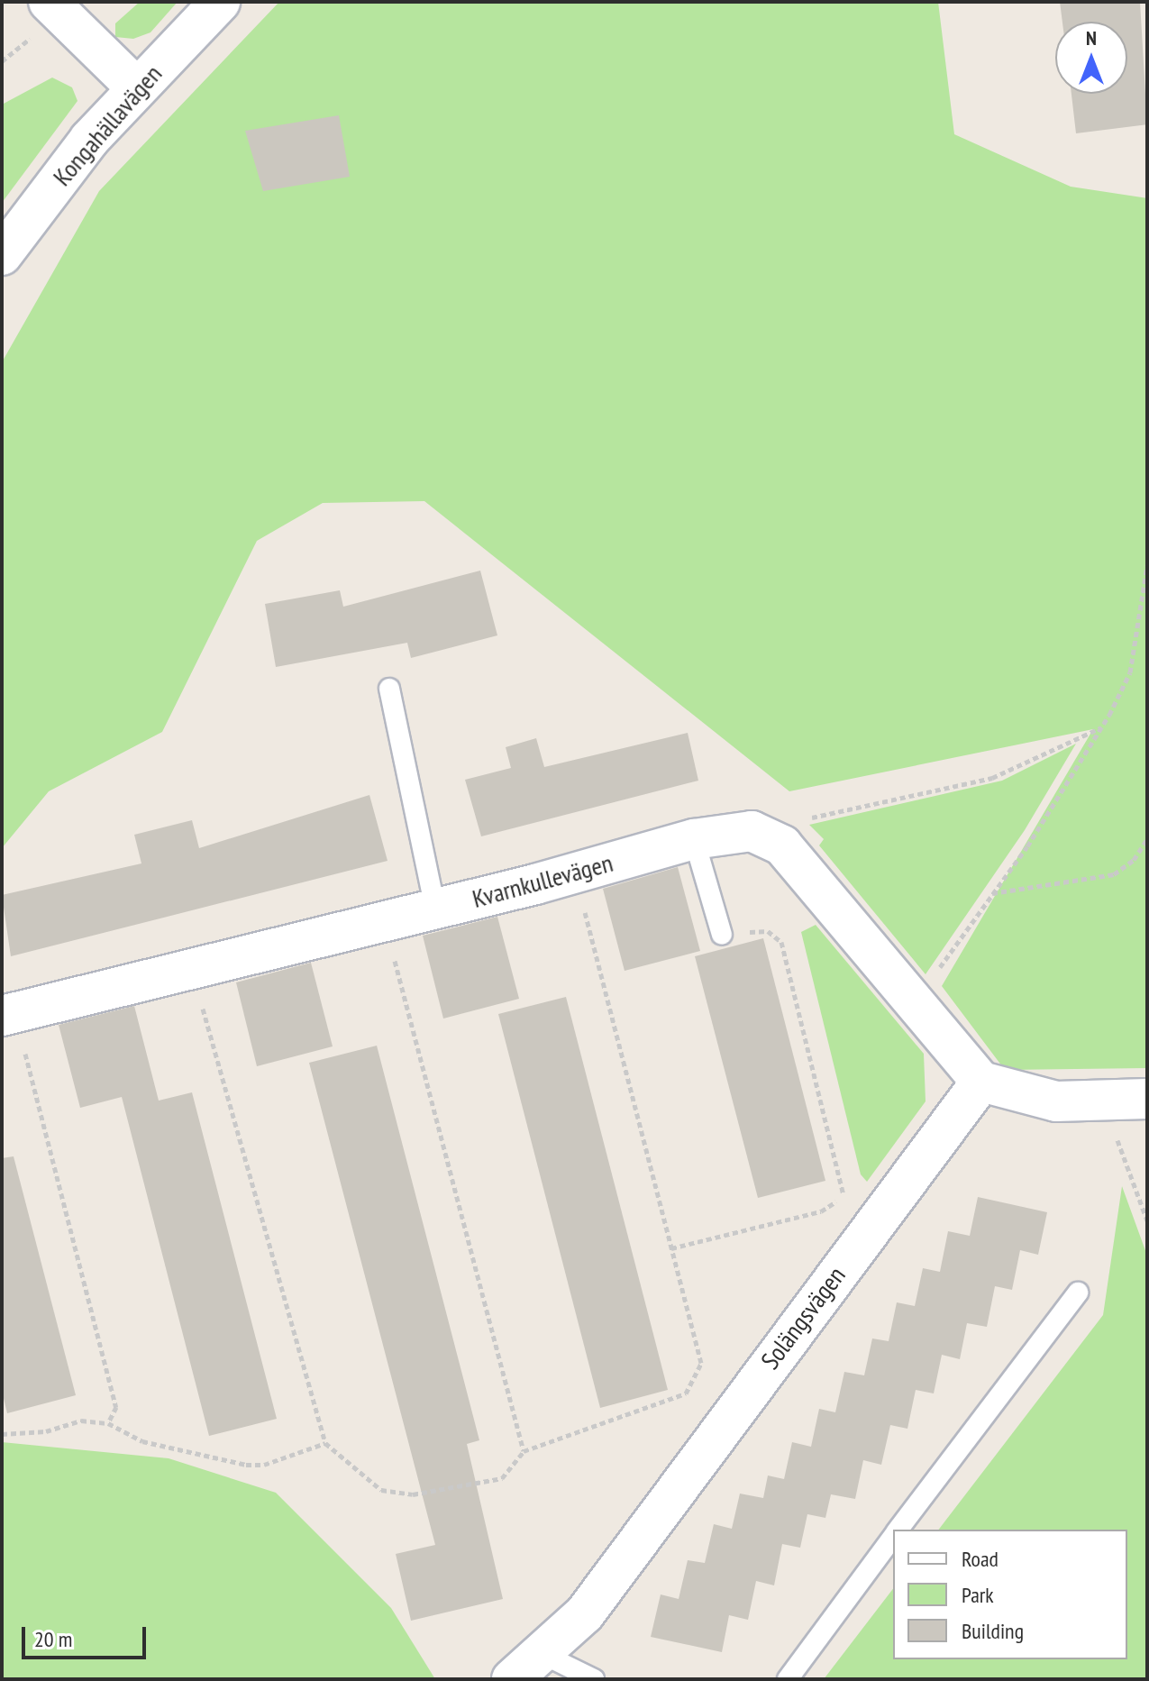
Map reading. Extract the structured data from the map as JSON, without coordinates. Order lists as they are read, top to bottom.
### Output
{
  "streets": {
    "street": ["Kongahällavägen", "Kvarnkullevägen", "Solängsvägen"]
  },
  "legend": ["Road", "Park", "Building"],
  "scale_bar": "20 m",
  "north": "top"
}
